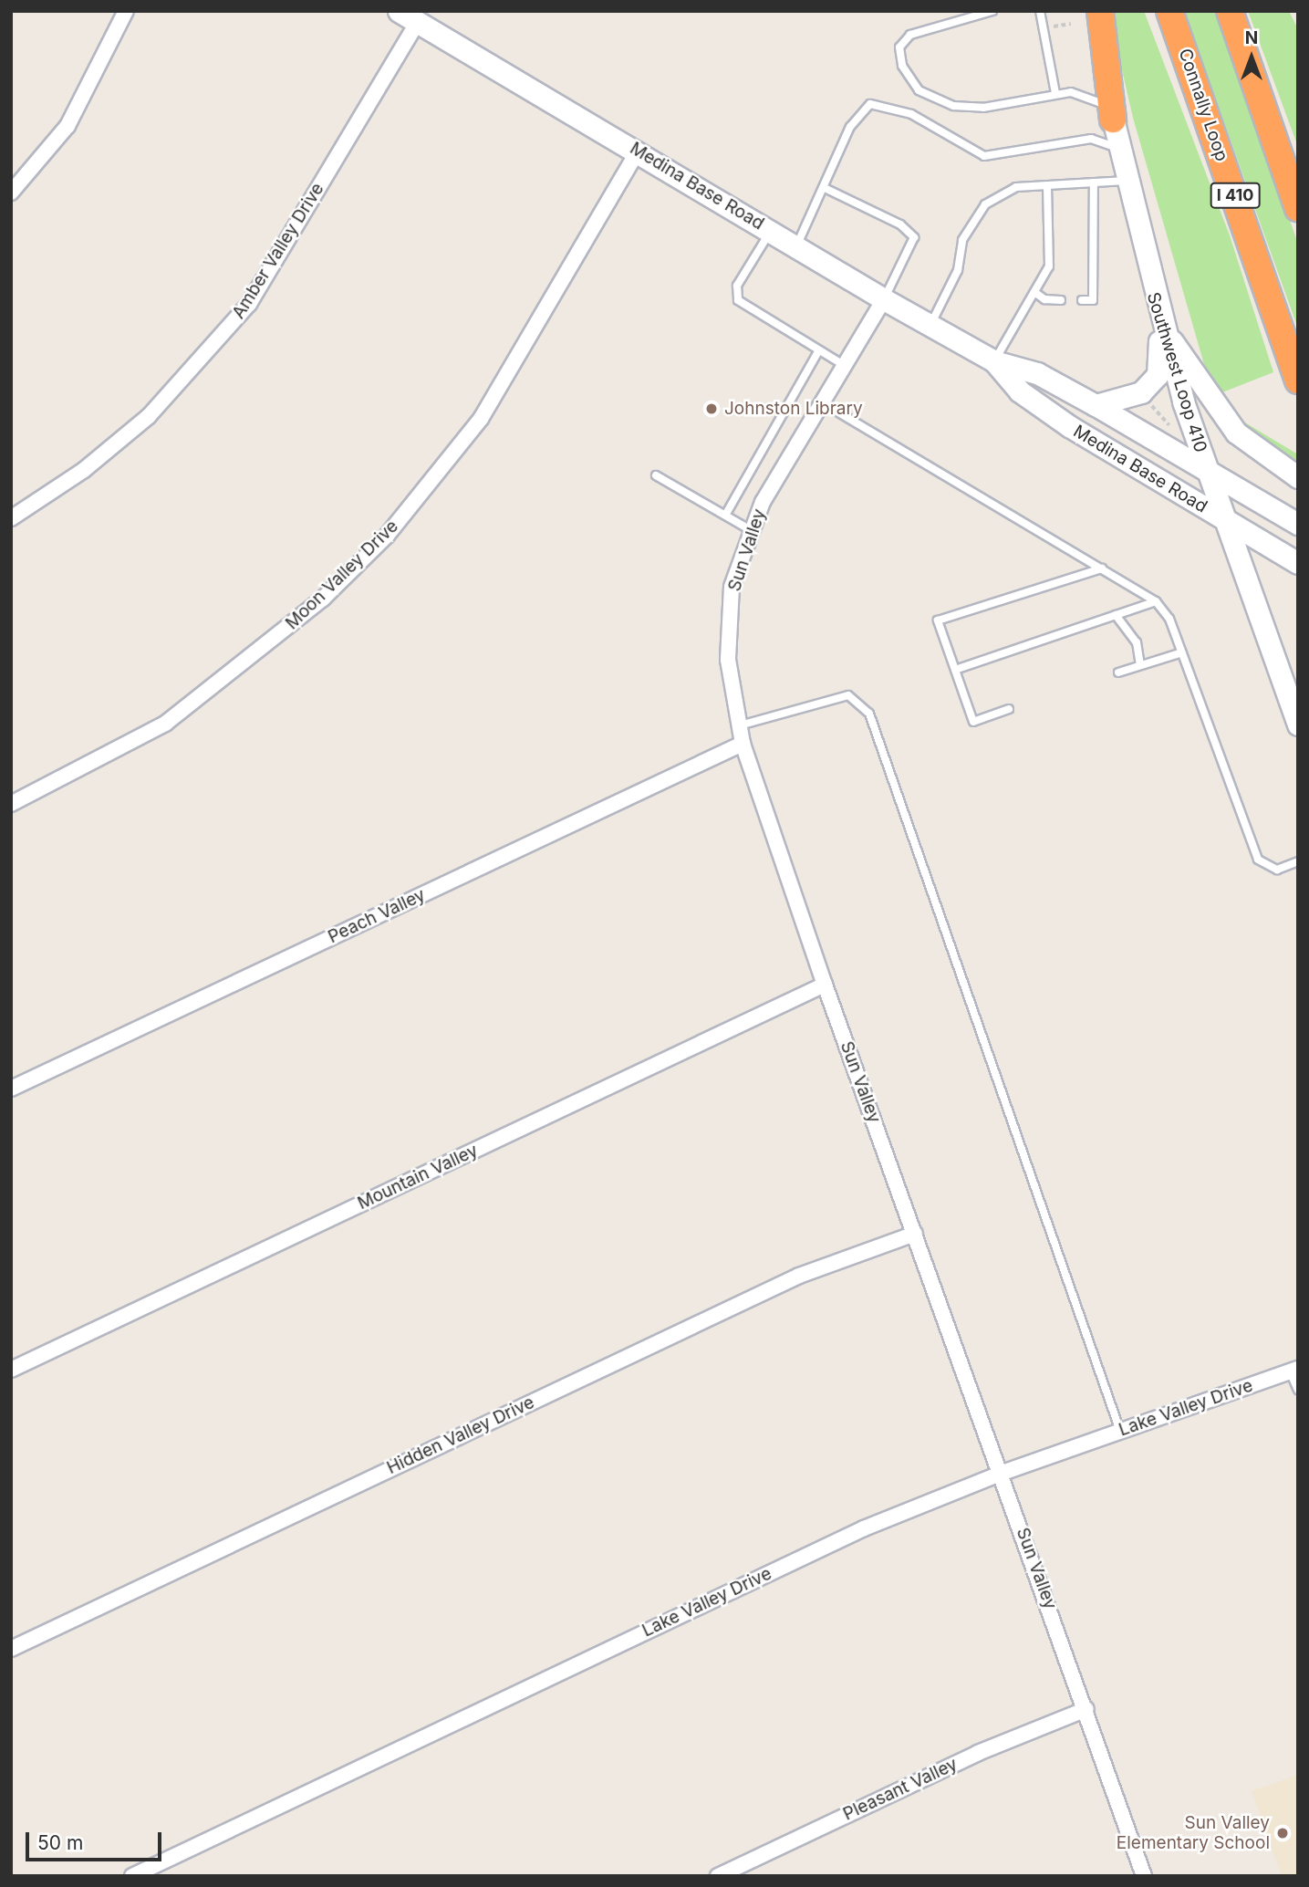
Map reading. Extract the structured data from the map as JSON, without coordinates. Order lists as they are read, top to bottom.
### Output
{
  "streets": {
    "highway": ["Connally Loop", "I 410"],
    "street": [
      "Medina Base Road",
      "Amber Valley Drive",
      "Southwest Loop 410",
      "Sun Valley",
      "Moon Valley Drive",
      "Peach Valley",
      "Mountain Valley",
      "Lake Valley Drive",
      "Hidden Valley Drive",
      "Pleasant Valley"
    ]
  },
  "crossings": [
    ["Medina Base Road", "Amber Valley Drive"],
    ["Medina Base Road", "Southwest Loop 410"],
    ["Medina Base Road", "Sun Valley"],
    ["Medina Base Road", "Moon Valley Drive"],
    ["Sun Valley", "Peach Valley"],
    ["Sun Valley", "Mountain Valley"],
    ["Sun Valley", "Lake Valley Drive"],
    ["Sun Valley", "Hidden Valley Drive"],
    ["Sun Valley", "Pleasant Valley"]
  ],
  "places": ["Johnston Library", "Sun Valley Elementary School"],
  "scale_bar": "50 m",
  "north": "top"
}
